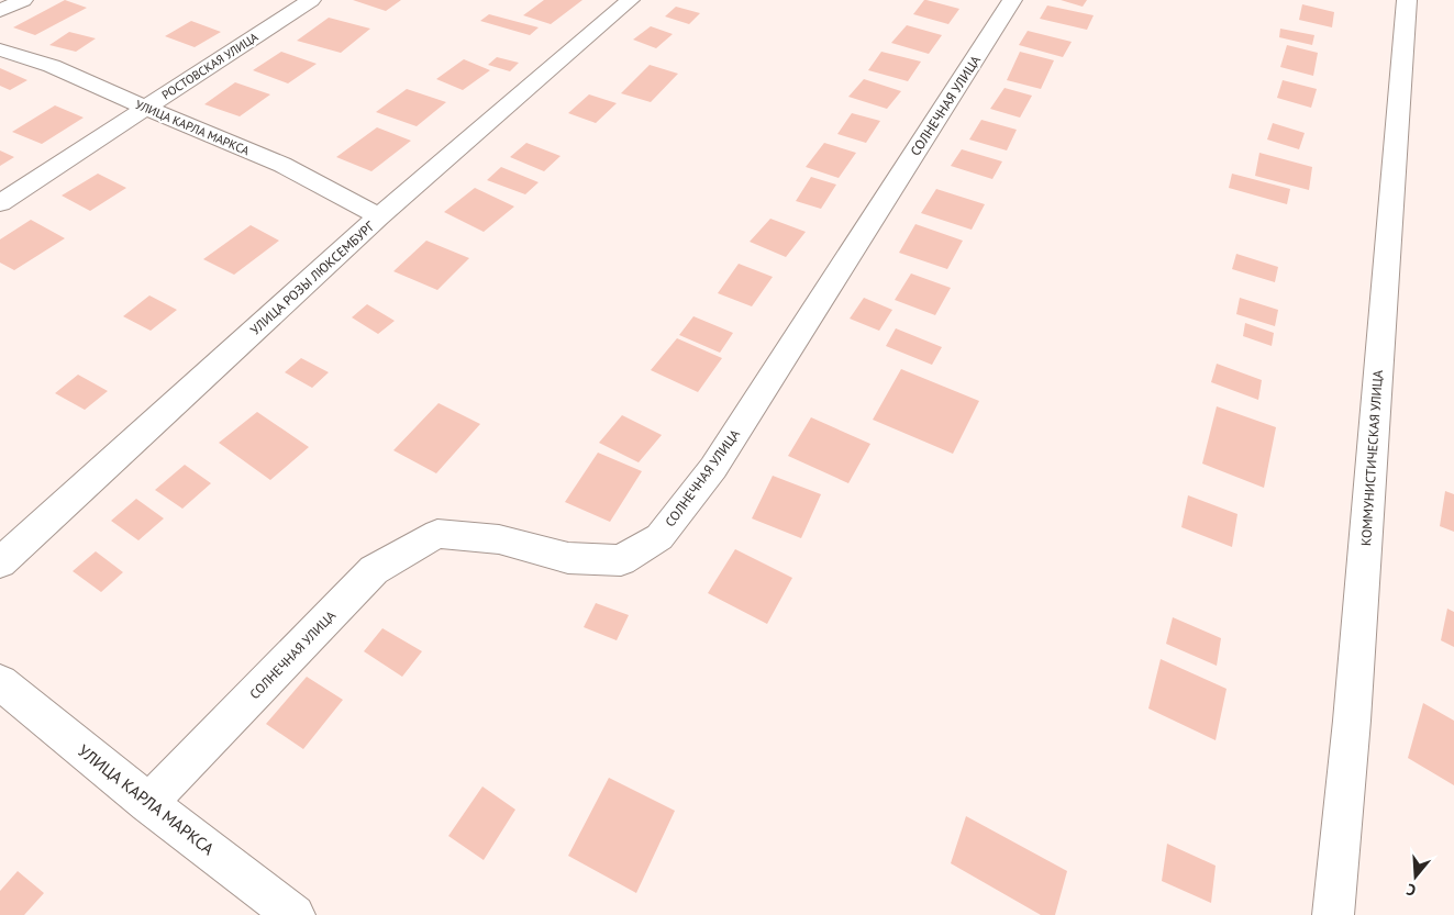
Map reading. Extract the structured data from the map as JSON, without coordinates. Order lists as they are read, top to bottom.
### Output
{
  "streets": {
    "street": [
      "РОСТОВСКАЯ УЛИЦА",
      "СОЛНЕЧНАЯ УЛИЦА",
      "УЛИЦА КАРЛА МАРКСА",
      "УЛИЦА РОЗЫ ЛЮКСЕМБУРГ",
      "КОММУНИСТИЧЕСКАЯ УЛИЦА"
    ]
  },
  "crossings": [
    ["РОСТОВСКАЯ УЛИЦА", "УЛИЦА КАРЛА МАРКСА"],
    ["СОЛНЕЧНАЯ УЛИЦА", "УЛИЦА КАРЛА МАРКСА"],
    ["УЛИЦА КАРЛА МАРКСА", "УЛИЦА РОЗЫ ЛЮКСЕМБУРГ"]
  ],
  "north": "bottom"
}
